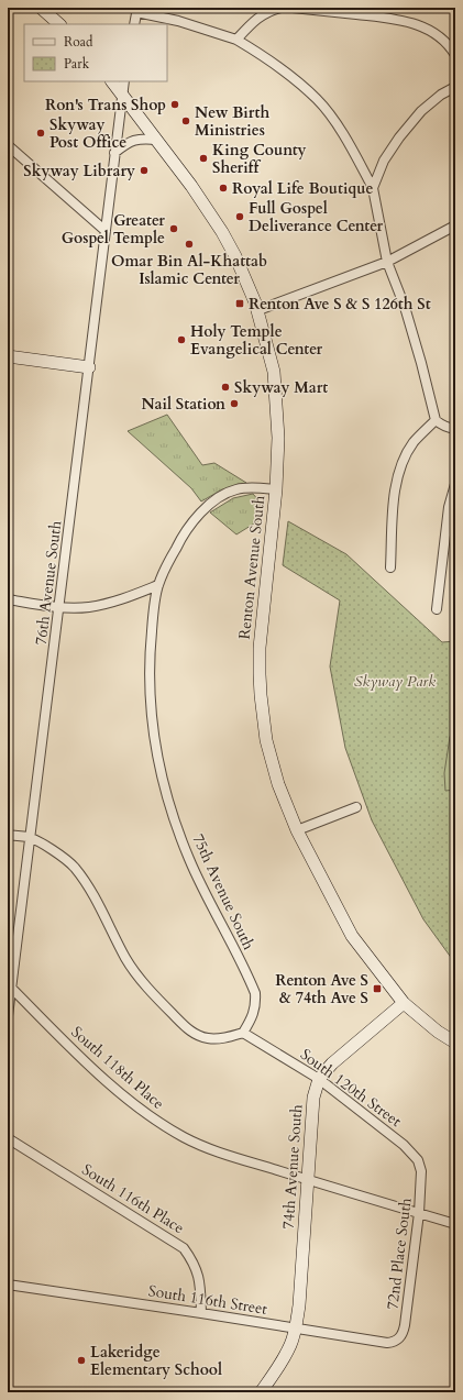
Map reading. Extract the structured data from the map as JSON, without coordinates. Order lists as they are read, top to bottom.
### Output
{
  "streets": {
    "main road": ["Renton Avenue South", "74th Avenue South"],
    "street": [
      "76th Avenue South",
      "75th Avenue South",
      "South 118th Place",
      "South 120th Street",
      "South 116th Place",
      "72nd Place South",
      "South 116th Street"
    ]
  },
  "crossings": [
    ["Renton Avenue South", "76th Avenue South"],
    ["Renton Avenue South", "75th Avenue South"],
    ["Renton Avenue South", "74th Avenue South"],
    ["76th Avenue South", "South 118th Place"],
    ["75th Avenue South", "South 120th Street"],
    ["South 118th Place", "74th Avenue South"],
    ["South 118th Place", "72nd Place South"],
    ["South 120th Street", "74th Avenue South"],
    ["South 120th Street", "72nd Place South"],
    ["74th Avenue South", "South 116th Street"],
    ["South 116th Place", "South 116th Street"],
    ["72nd Place South", "South 116th Street"]
  ],
  "parks": ["Skyway Park"],
  "places": {
    "other": [
      "Ron's Trans Shop",
      "New Birth Ministries",
      "Skyway Post Office",
      "King County Sheriff",
      "Skyway Library",
      "Royal Life Boutique",
      "Full Gospel Deliverance Center",
      "Greater Gospel Temple",
      "Omar Bin Al-Khattab Islamic Center",
      "Holy Temple Evangelical Center",
      "Skyway Mart",
      "Nail Station",
      "Lakeridge Elementary School"
    ],
    "transit": ["Renton Ave S & S 126th St", "Renton Ave S & 74th Ave S"]
  },
  "legend": ["Road", "Park"]
}
